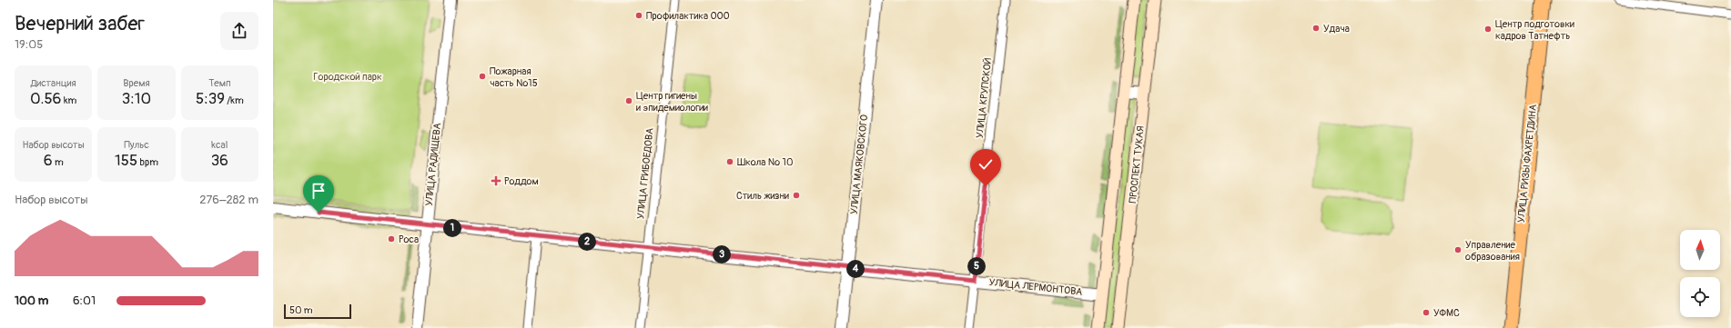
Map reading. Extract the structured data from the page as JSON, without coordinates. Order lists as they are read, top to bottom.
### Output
{
  "streets": {
    "main road": ["УЛИЦА РИЗЫ ФАХРЕТДИНА", "ПРОСПЕКТ ТУКАЯ"],
    "street": [
      "УЛИЦА КРУПСКОЙ",
      "УЛИЦА РАДИЩЕВА",
      "УЛИЦА МАЯКОВСКОГО",
      "УЛИЦА ГРИБОЕДОВА",
      "УЛИЦА ЛЕРМОНТОВА"
    ]
  },
  "crossings": [
    ["УЛИЦА КРУПСКОЙ", "УЛИЦА ЛЕРМОНТОВА"],
    ["УЛИЦА РАДИЩЕВА", "УЛИЦА ЛЕРМОНТОВА"],
    ["УЛИЦА МАЯКОВСКОГО", "УЛИЦА ЛЕРМОНТОВА"],
    ["ПРОСПЕКТ ТУКАЯ", "УЛИЦА ЛЕРМОНТОВА"],
    ["УЛИЦА ГРИБОЕДОВА", "УЛИЦА ЛЕРМОНТОВА"]
  ],
  "parks": ["Городской парк"],
  "places": {
    "other": [
      "Профилактика ООО",
      "Удача",
      "Центр подготовки кадров Татнефть",
      "Пожарная часть №15",
      "Центр гигиены и эпидемиологии",
      "Школа № 10",
      "Стиль жизни",
      "Роса",
      "Управление образования",
      "УФМС"
    ],
    "health": ["Роддом"]
  },
  "scale_bar": "50 m",
  "north": "top",
  "page": {
    "heading": ["Вечерний забег", "19:05"],
    "stats": [
      ["Дистанция", "0.56 km"],
      ["Время", "3:10"],
      ["Темп", "5:39 /km"],
      ["Набор высоты", "6 m"],
      ["Пульс", "155 bpm"],
      ["kcal", "36"]
    ],
    "chart": ["Набор высоты", "276–282 m"],
    "pins": [
      "1",
      "2",
      "3",
      "5",
      "4"
    ],
    "list": [
      {
        "name": "100 m",
        "note": "6:01"
      }
    ],
    "scale": "50 m"
  }
}
